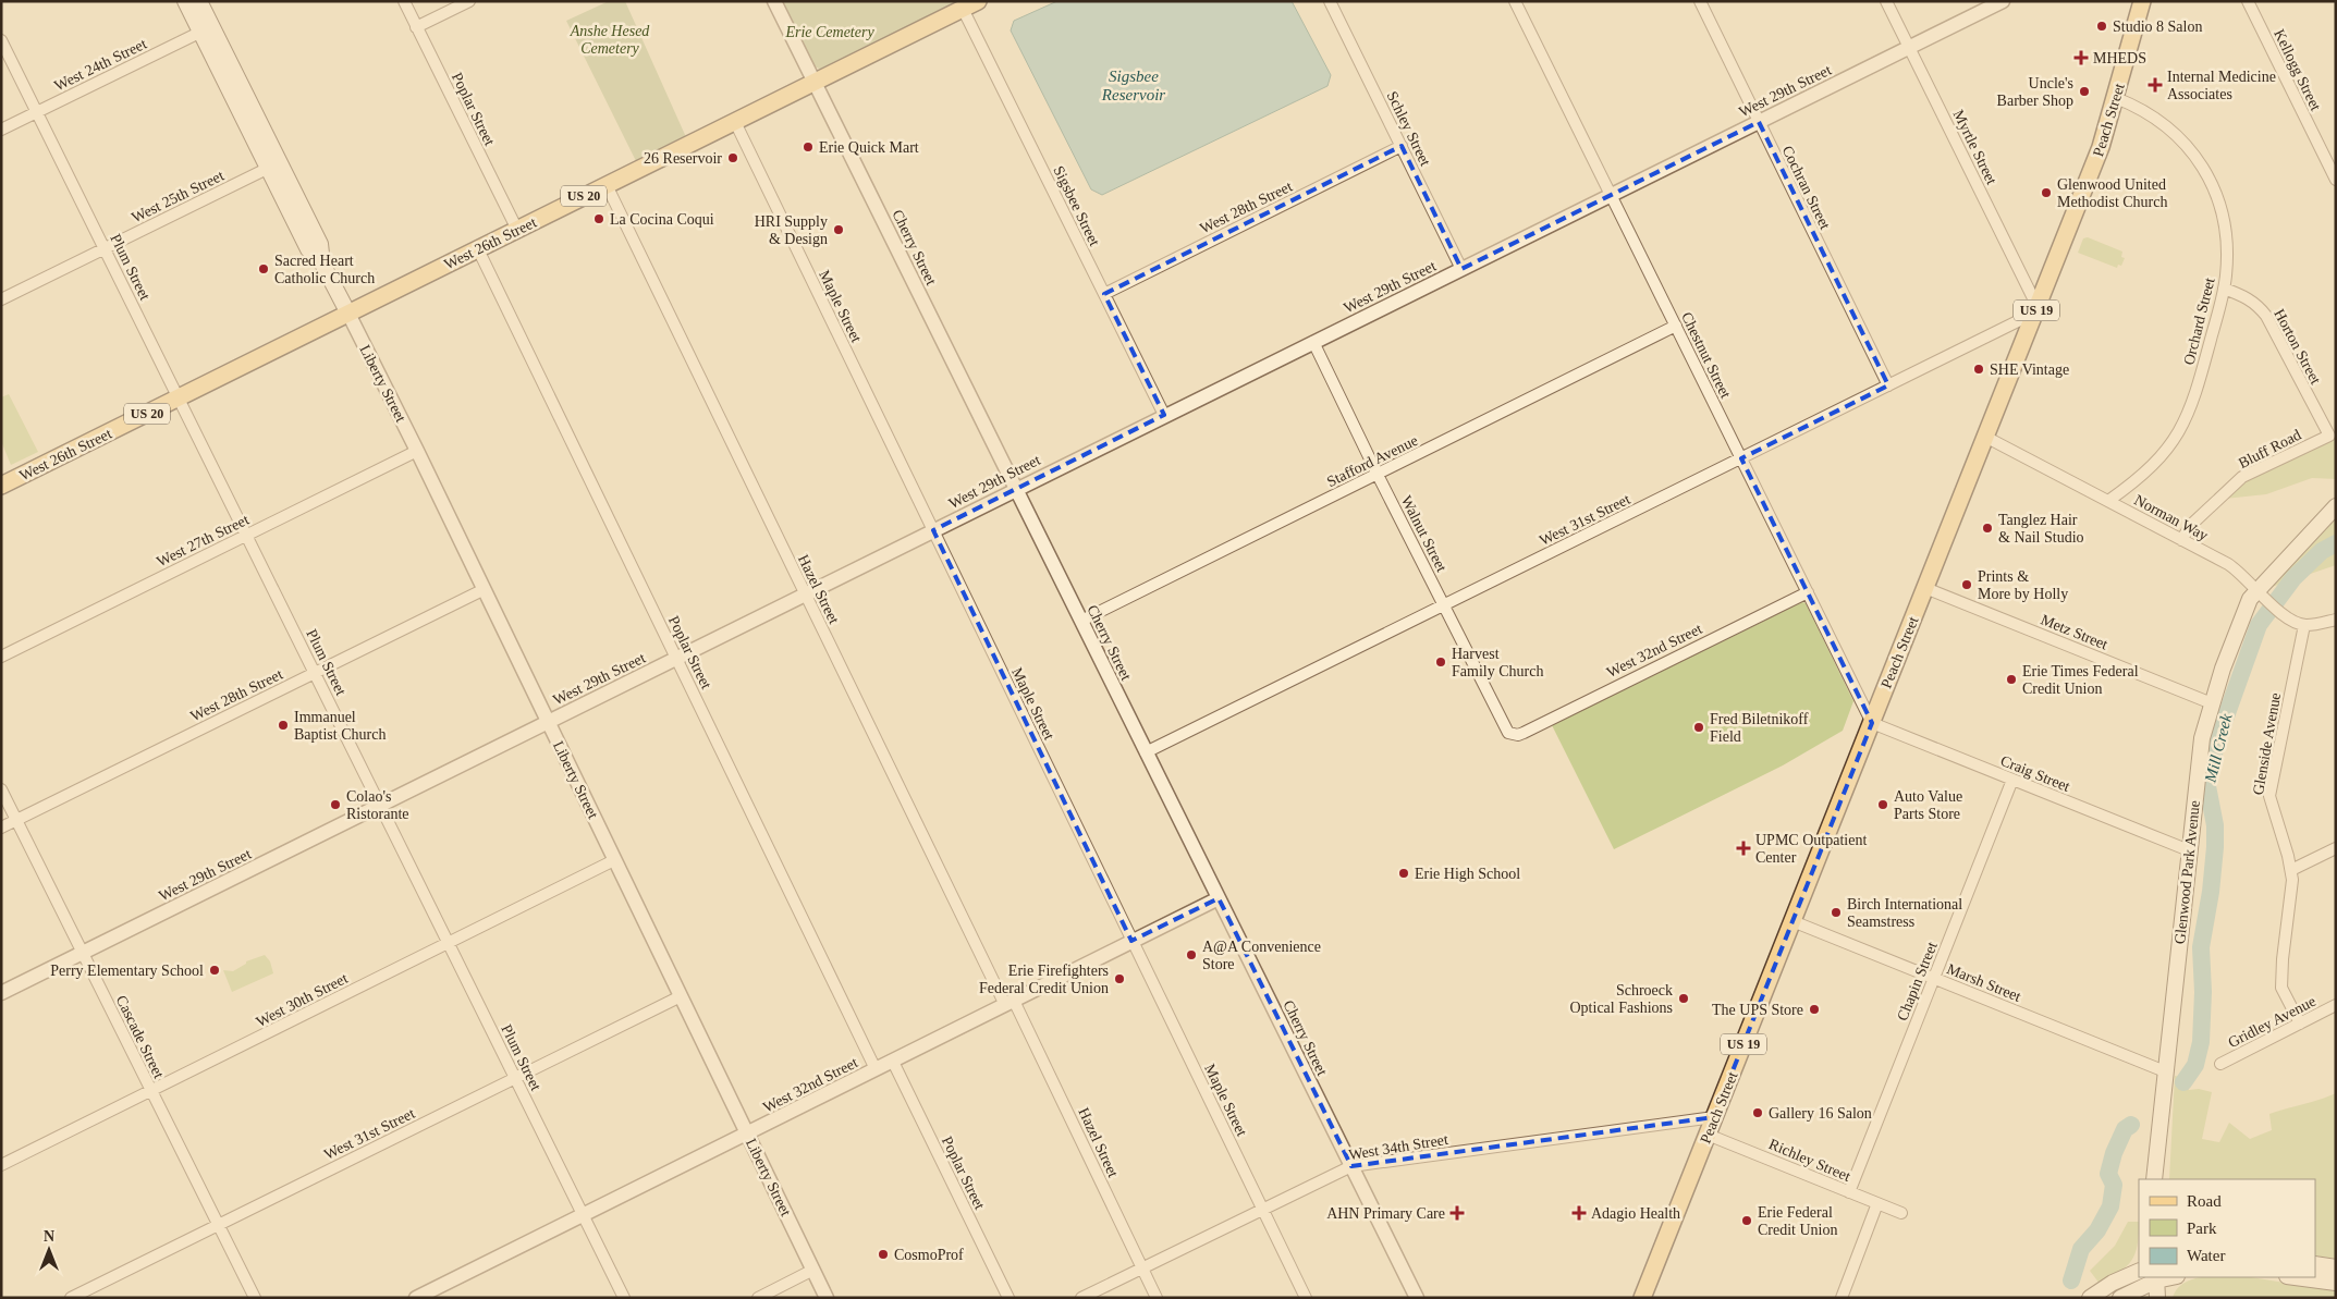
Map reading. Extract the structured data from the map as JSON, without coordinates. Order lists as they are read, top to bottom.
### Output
{
  "streets": {
    "main road": [
      "Peach Street",
      "US 20",
      "West 26th Street",
      "US 19",
      "Liberty Street",
      "Glenwood Park Avenue"
    ],
    "street": [
      "West 24th Street",
      "Kellogg Street",
      "West 29th Street",
      "Poplar Street",
      "Schley Street",
      "Myrtle Street",
      "Cochran Street",
      "West 25th Street",
      "Sigsbee Street",
      "West 28th Street",
      "Cherry Street",
      "Plum Street",
      "Maple Street",
      "Orchard Street",
      "Horton Street",
      "Chestnut Street",
      "Bluff Road",
      "Stafford Avenue",
      "Norman Way",
      "West 31st Street",
      "Walnut Street",
      "West 27th Street",
      "Hazel Street",
      "Metz Street",
      "West 32nd Street",
      "Glenside Avenue",
      "Craig Street",
      "Chapin Street",
      "Marsh Street",
      "West 30th Street",
      "Gridley Avenue",
      "Cascade Street",
      "West 34th Street",
      "Richley Street"
    ]
  },
  "crossings": [
    ["West 24th Street", "Plum Street"],
    ["West 24th Street", "Liberty Street"],
    ["West 29th Street", "Poplar Street"],
    ["West 29th Street", "Schley Street"],
    ["West 29th Street", "Myrtle Street"],
    ["West 29th Street", "Cochran Street"],
    ["West 29th Street", "Sigsbee Street"],
    ["West 29th Street", "Cherry Street"],
    ["West 29th Street", "Plum Street"],
    ["West 29th Street", "Maple Street"],
    ["West 29th Street", "Chestnut Street"],
    ["West 29th Street", "Liberty Street"],
    ["West 29th Street", "Walnut Street"],
    ["West 29th Street", "Hazel Street"],
    ["West 29th Street", "Cascade Street"],
    ["Poplar Street", "West 26th Street"],
    ["Poplar Street", "West 32nd Street"],
    ["Peach Street", "Myrtle Street"],
    ["Peach Street", "Orchard Street"],
    ["Peach Street", "Chestnut Street"],
    ["Peach Street", "Norman Way"],
    ["Peach Street", "West 31st Street"],
    ["Peach Street", "Metz Street"],
    ["Peach Street", "Craig Street"],
    ["Peach Street", "Marsh Street"],
    ["Peach Street", "West 34th Street"],
    ["Peach Street", "Richley Street"],
    ["Schley Street", "West 28th Street"],
    ["Myrtle Street", "West 31st Street"],
    ["Cochran Street", "West 31st Street"],
    ["West 25th Street", "Plum Street"],
    ["West 25th Street", "Liberty Street"],
    ["Sigsbee Street", "West 28th Street"],
    ["Sigsbee Street", "West 26th Street"],
    ["West 28th Street", "Plum Street"],
    ["West 28th Street", "Liberty Street"],
    ["West 28th Street", "Cascade Street"],
    ["West 26th Street", "Cherry Street"],
    ["West 26th Street", "Plum Street"],
    ["West 26th Street", "Maple Street"],
    ["West 26th Street", "Liberty Street"],
    ["West 26th Street", "Hazel Street"],
    ["Cherry Street", "Stafford Avenue"],
    ["Cherry Street", "West 31st Street"],
    ["Cherry Street", "West 32nd Street"],
    ["Cherry Street", "West 34th Street"],
    ["Plum Street", "West 31st Street"],
    ["Plum Street", "West 27th Street"],
    ["Plum Street", "West 32nd Street"],
    ["Plum Street", "West 30th Street"],
    ["Maple Street", "West 32nd Street"],
    ["Maple Street", "West 34th Street"],
    ["Orchard Street", "Horton Street"],
    ["Orchard Street", "Norman Way"],
    ["Horton Street", "Bluff Road"],
    ["Chestnut Street", "Stafford Avenue"],
    ["Chestnut Street", "West 31st Street"],
    ["Chestnut Street", "West 32nd Street"],
    ["Chestnut Street", "Craig Street"],
    ["Liberty Street", "West 31st Street"],
    ["Liberty Street", "West 27th Street"],
    ["Liberty Street", "West 32nd Street"],
    ["Liberty Street", "West 30th Street"],
    ["Bluff Road", "Norman Way"],
    ["Stafford Avenue", "Walnut Street"],
    ["Norman Way", "Glenside Avenue"],
    ["Norman Way", "Glenwood Park Avenue"],
    ["West 31st Street", "Walnut Street"],
    ["West 31st Street", "Cascade Street"],
    ["Walnut Street", "West 32nd Street"],
    ["Hazel Street", "West 32nd Street"],
    ["Hazel Street", "West 34th Street"],
    ["Metz Street", "Glenwood Park Avenue"],
    ["Glenside Avenue", "Gridley Avenue"],
    ["Craig Street", "Glenwood Park Avenue"],
    ["Craig Street", "Chapin Street"],
    ["Glenwood Park Avenue", "Marsh Street"],
    ["Chapin Street", "Marsh Street"],
    ["Chapin Street", "Richley Street"],
    ["West 30th Street", "Cascade Street"]
  ],
  "water": ["Sigsbee Reservoir", "Mill Creek"],
  "parks": ["Anshe Hesed Cemetery", "Erie Cemetery"],
  "places": {
    "other": [
      "Studio 8 Salon",
      "Uncle's Barber Shop",
      "Erie Quick Mart",
      "26 Reservoir",
      "Glenwood United Methodist Church",
      "La Cocina Coqui",
      "HRI Supply & Design",
      "Sacred Heart Catholic Church",
      "SHE Vintage",
      "Tanglez Hair & Nail Studio",
      "Prints & More by Holly",
      "Harvest Family Church",
      "Erie Times Federal Credit Union",
      "Immanuel Baptist Church",
      "Fred Biletnikoff Field",
      "Colao's Ristorante",
      "Auto Value Parts Store",
      "Erie High School",
      "Birch International Seamstress",
      "A@A Convenience Store",
      "Perry Elementary School",
      "Erie Firefighters Federal Credit Union",
      "Schroeck Optical Fashions",
      "The UPS Store",
      "Gallery 16 Salon",
      "Erie Federal Credit Union",
      "CosmoProf"
    ],
    "health": [
      "MHEDS",
      "Internal Medicine Associates",
      "UPMC Outpatient Center",
      "AHN Primary Care",
      "Adagio Health"
    ]
  },
  "legend": ["Road", "Park", "Water"],
  "north": "top"
}
